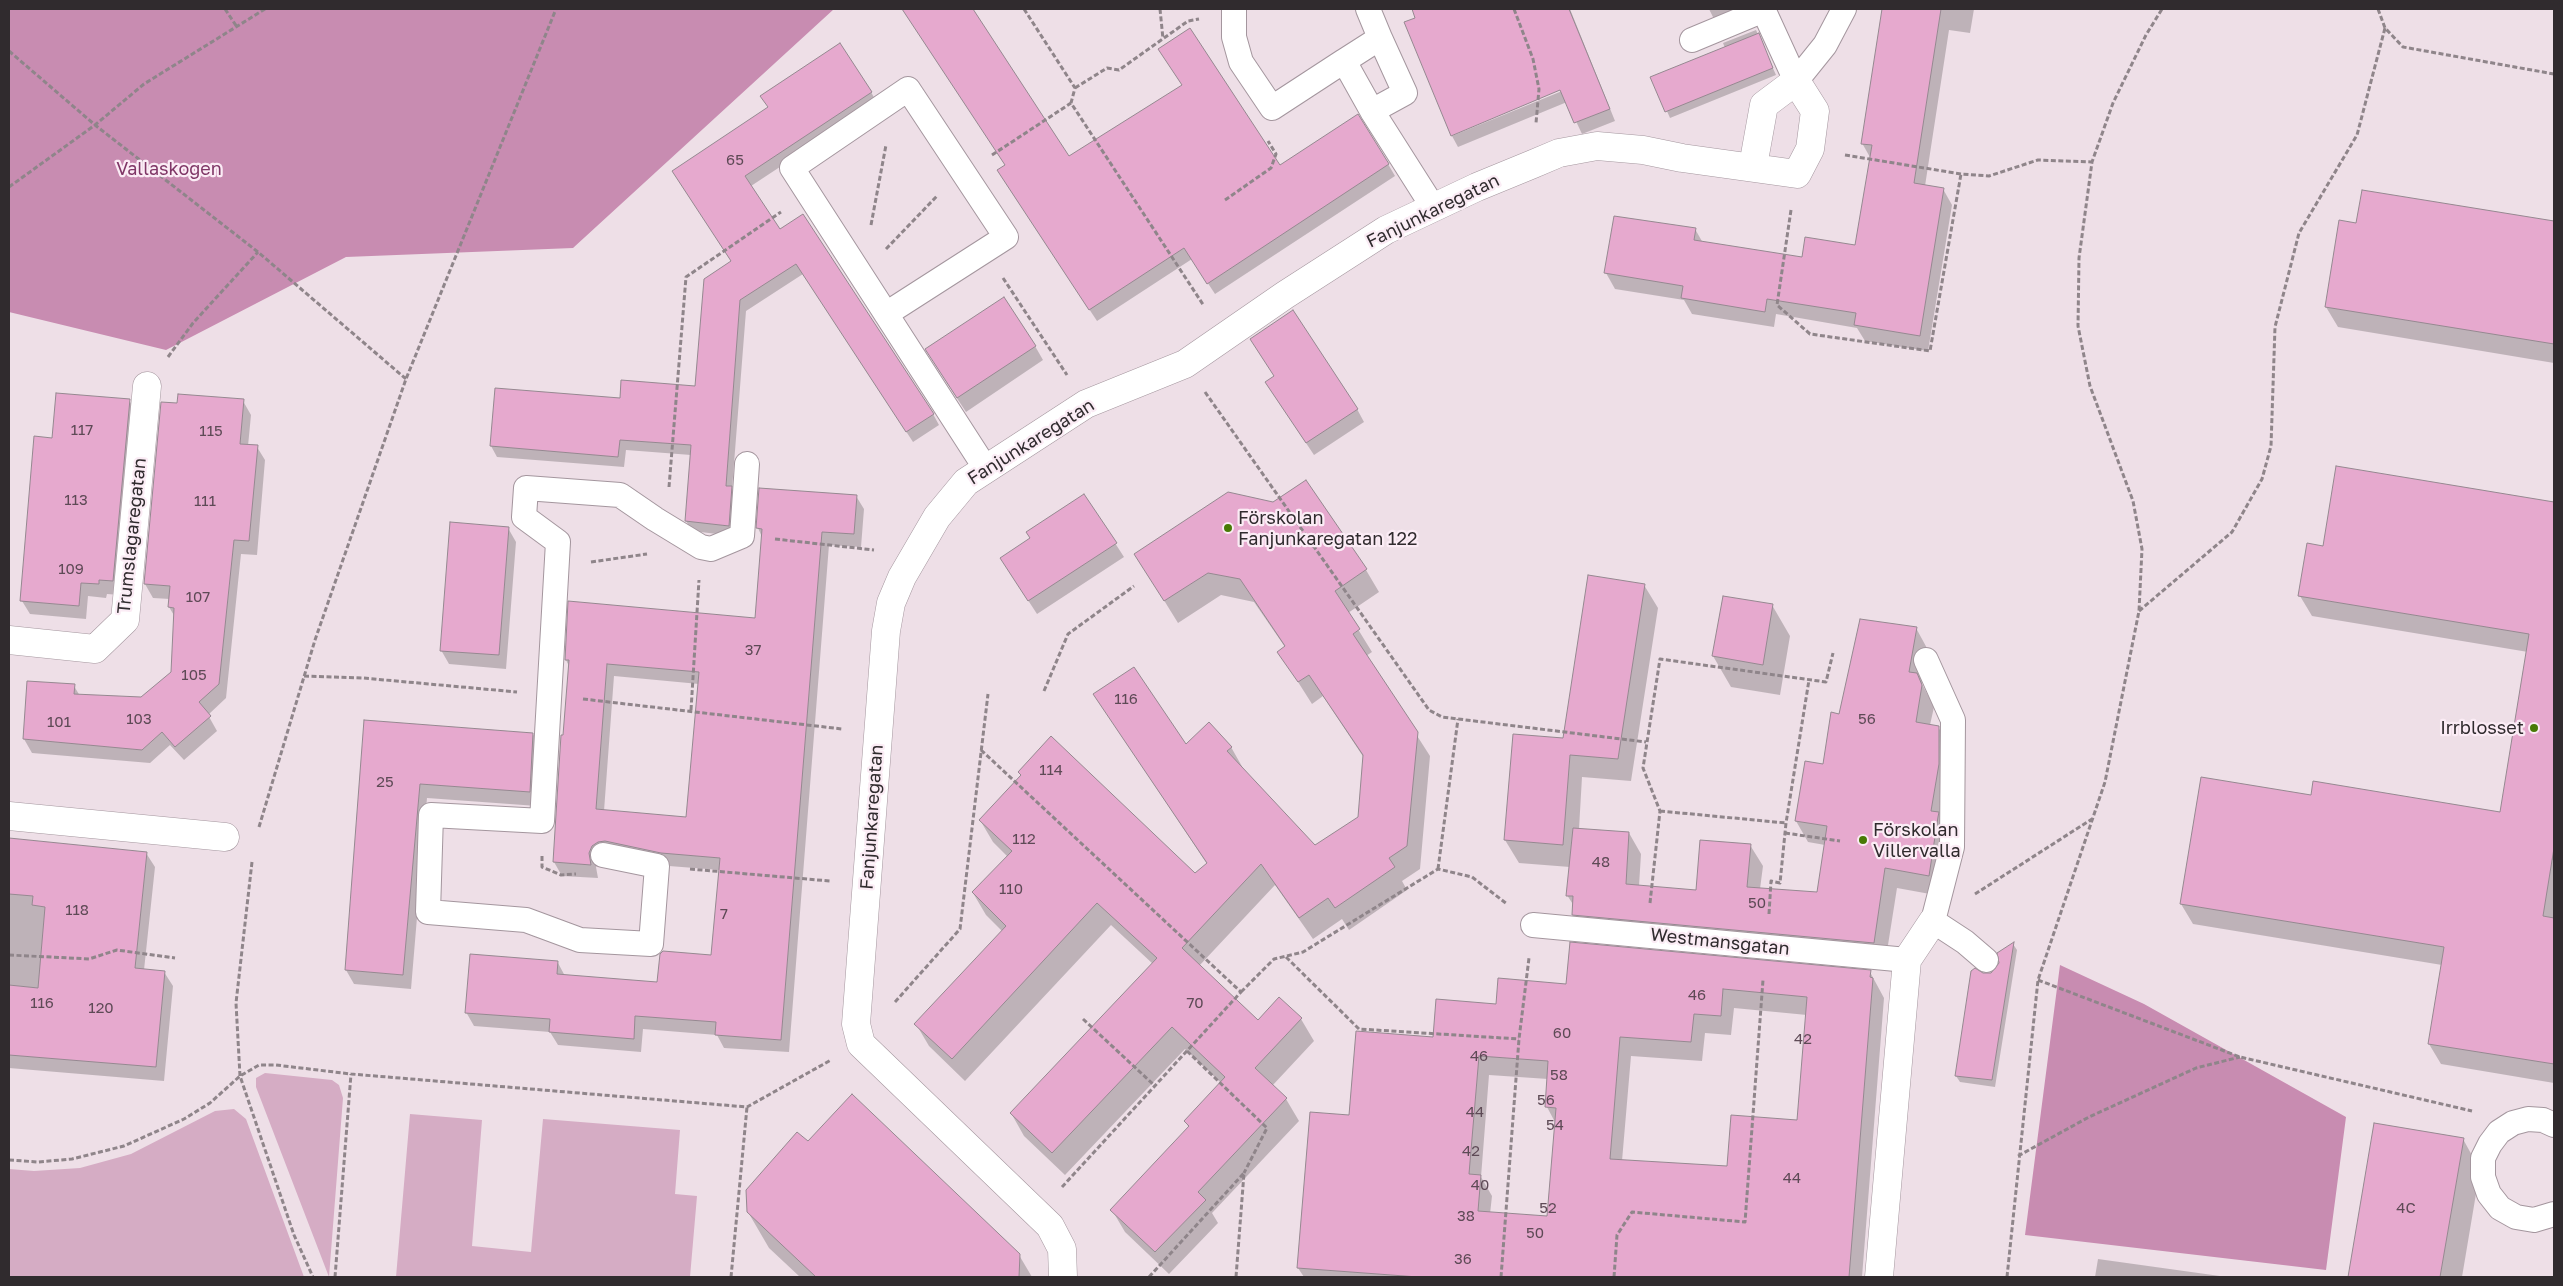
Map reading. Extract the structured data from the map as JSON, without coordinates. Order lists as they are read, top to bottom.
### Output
{
  "streets": {
    "street": ["Fanjunkaregatan", "Trumslagaregatan"],
    "lane": ["Westmansgatan"]
  },
  "parks": ["Vallaskogen"],
  "places": ["Förskolan Fanjunkaregatan 122", "Irrblosset", "Förskolan Villervalla"],
  "house_numbers": [
    "65",
    "117",
    "115",
    "113",
    "111",
    "109",
    "107",
    "37",
    "105",
    "116",
    "103",
    "56",
    "101",
    "114",
    "25",
    "112",
    "48",
    "110",
    "50",
    "118",
    "7",
    "46",
    "116",
    "70",
    "120",
    "60",
    "42",
    "46",
    "58",
    "56",
    "44",
    "54",
    "42",
    "44",
    "40",
    "52",
    "4C",
    "38",
    "50",
    "36"
  ]
}
